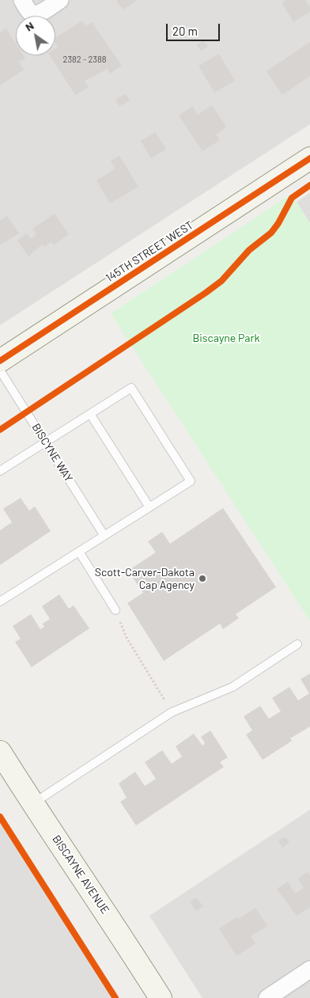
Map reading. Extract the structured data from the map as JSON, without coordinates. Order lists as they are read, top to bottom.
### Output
{
  "streets": {
    "street": ["145TH STREET WEST", "BISCAYNE AVENUE"],
    "lane": ["BISCYNE WAY"]
  },
  "parks": ["Biscayne Park"],
  "places": ["Scott-Carver-Dakota Cap Agency"],
  "house_numbers": ["2382 - 2388"],
  "scale_bar": "20 m",
  "north": "top left"
}
